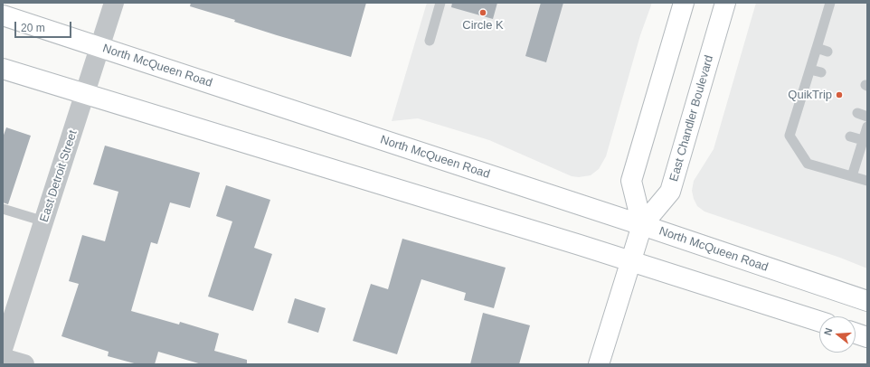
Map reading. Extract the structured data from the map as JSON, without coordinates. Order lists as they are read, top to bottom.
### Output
{
  "streets": {
    "main road": ["North McQueen Road", "East Chandler Boulevard"],
    "street": ["East Detroit Street"]
  },
  "crossings": [
    ["North McQueen Road", "East Chandler Boulevard"],
    ["North McQueen Road", "East Detroit Street"]
  ],
  "places": ["Circle K", "QuikTrip"],
  "scale_bar": "20 m",
  "north": "left"
}
